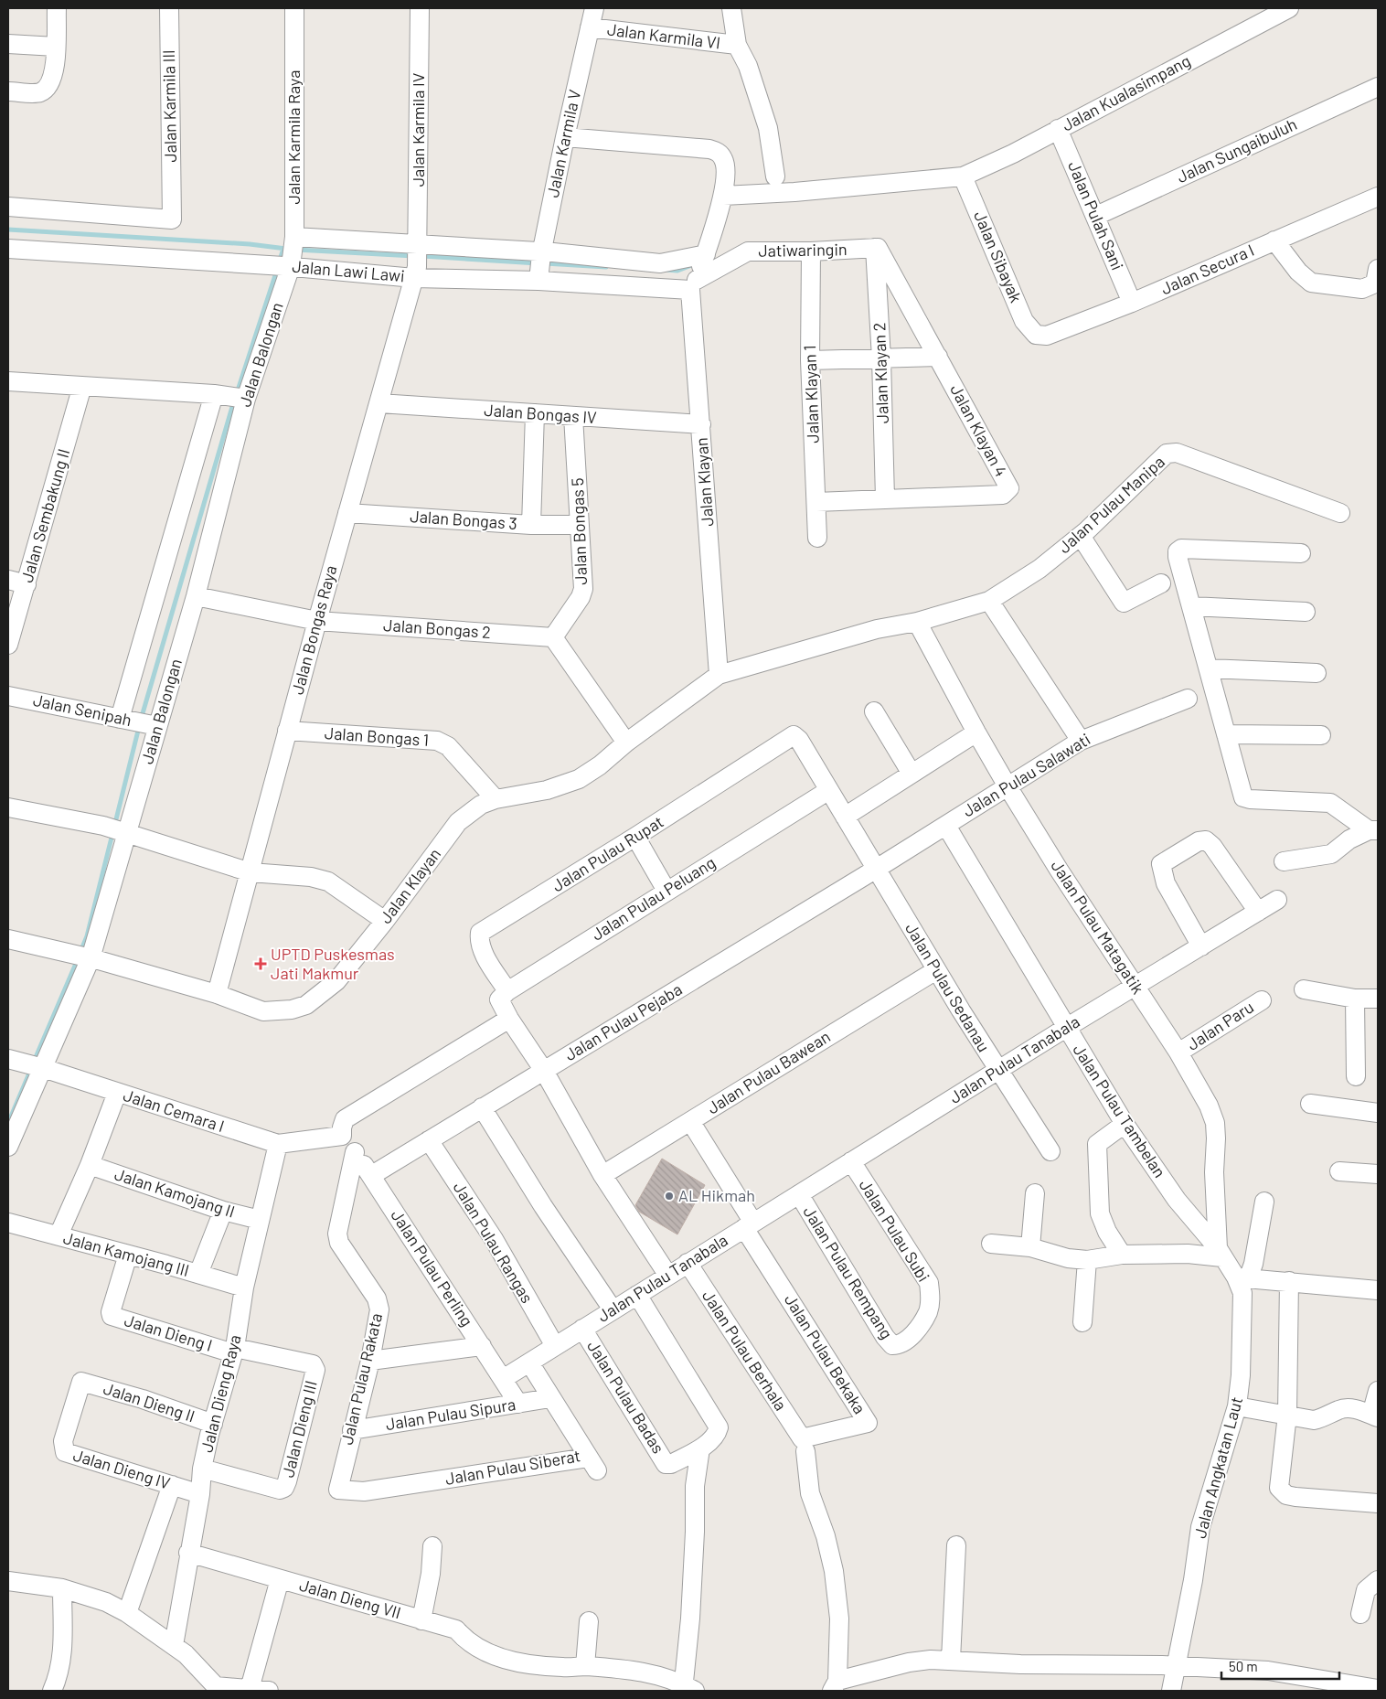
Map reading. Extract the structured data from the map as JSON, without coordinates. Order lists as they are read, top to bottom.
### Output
{
  "streets": {
    "street": [
      "Jalan Karmila VI",
      "Jalan Kualasimpang",
      "Jalan Karmila III",
      "Jalan Karmila IV",
      "Jalan Karmila Raya",
      "Jalan Karmila V",
      "Jalan Sungaibuluh",
      "Jalan Pulah Sani",
      "Jatiwaringin",
      "Jalan Sibayak",
      "Jalan Secura I",
      "Jalan Lawi Lawi",
      "Jalan Balongan",
      "Jalan Klayan 2",
      "Jalan Klayan 1",
      "Jalan Bongas IV",
      "Jalan Klayan 4",
      "Jalan Klayan",
      "Jalan Pulau Manipa",
      "Jalan Sembakung II",
      "Jalan Bongas 3",
      "Jalan Bongas 5",
      "Jalan Bongas 2",
      "Jalan Bongas Raya",
      "Jalan Senipah",
      "Jalan Bongas 1",
      "Jalan Pulau Salawati",
      "Jalan Pulau Rupat",
      "Jalan Pulau Peluang",
      "Jalan Pulau Matagatik",
      "Jalan Pulau Sedanau",
      "Jalan Pulau Pejaba",
      "Jalan Paru",
      "Jalan Pulau Tanabala",
      "Jalan Pulau Bawean",
      "Jalan Cemara I",
      "Jalan Pulau Tambelan",
      "Jalan Kamojang II",
      "Jalan Pulau Subi",
      "Jalan Pulau Rangas",
      "Jalan Kamojang III",
      "Jalan Pulau Perling",
      "Jalan Pulau Rempang",
      "Jalan Dieng I",
      "Jalan Pulau Berhala",
      "Jalan Pulau Bekaka",
      "Jalan Pulau Rakata",
      "Jalan Dieng Raya",
      "Jalan Pulau Badas",
      "Jalan Dieng II",
      "Jalan Pulau Sipura",
      "Jalan Dieng III",
      "Jalan Pulau Siberat",
      "Jalan Angkatan Laut",
      "Jalan Dieng IV",
      "Jalan Dieng VII"
    ]
  },
  "crossings": [
    ["Jalan Karmila VI", "Jalan Karmila V"],
    ["Jalan Kualasimpang", "Jalan Pulah Sani"],
    ["Jalan Kualasimpang", "Jalan Sibayak"],
    ["Jalan Karmila IV", "Jalan Lawi Lawi"],
    ["Jalan Karmila IV", "Jalan Bongas Raya"],
    ["Jalan Karmila Raya", "Jalan Lawi Lawi"],
    ["Jalan Karmila Raya", "Jalan Balongan"],
    ["Jalan Karmila V", "Jalan Lawi Lawi"],
    ["Jalan Sungaibuluh", "Jalan Pulah Sani"],
    ["Jalan Pulah Sani", "Jalan Secura I"],
    ["Jatiwaringin", "Jalan Lawi Lawi"],
    ["Jatiwaringin", "Jalan Klayan 2"],
    ["Jatiwaringin", "Jalan Klayan 1"],
    ["Jatiwaringin", "Jalan Klayan 4"],
    ["Jatiwaringin", "Jalan Klayan"],
    ["Jalan Sibayak", "Jalan Secura I"],
    ["Jalan Lawi Lawi", "Jalan Balongan"],
    ["Jalan Lawi Lawi", "Jalan Klayan"],
    ["Jalan Lawi Lawi", "Jalan Bongas Raya"],
    ["Jalan Balongan", "Jalan Klayan"],
    ["Jalan Balongan", "Jalan Bongas 2"],
    ["Jalan Balongan", "Jalan Senipah"],
    ["Jalan Balongan", "Jalan Cemara I"],
    ["Jalan Klayan 2", "Jalan Klayan 4"],
    ["Jalan Klayan 1", "Jalan Klayan 4"],
    ["Jalan Bongas IV", "Jalan Klayan"],
    ["Jalan Bongas IV", "Jalan Bongas 5"],
    ["Jalan Bongas IV", "Jalan Bongas Raya"],
    ["Jalan Klayan", "Jalan Pulau Manipa"],
    ["Jalan Klayan", "Jalan Bongas Raya"],
    ["Jalan Klayan", "Jalan Bongas 1"],
    ["Jalan Klayan", "Jalan Pulau Matagatik"],
    ["Jalan Pulau Manipa", "Jalan Pulau Matagatik"],
    ["Jalan Bongas 3", "Jalan Bongas 5"],
    ["Jalan Bongas 3", "Jalan Bongas Raya"],
    ["Jalan Bongas 5", "Jalan Bongas 2"],
    ["Jalan Bongas 2", "Jalan Bongas Raya"],
    ["Jalan Bongas Raya", "Jalan Bongas 1"],
    ["Jalan Pulau Salawati", "Jalan Pulau Matagatik"],
    ["Jalan Pulau Salawati", "Jalan Pulau Sedanau"],
    ["Jalan Pulau Salawati", "Jalan Pulau Pejaba"],
    ["Jalan Pulau Salawati", "Jalan Pulau Tambelan"],
    ["Jalan Pulau Rupat", "Jalan Pulau Peluang"],
    ["Jalan Pulau Rupat", "Jalan Pulau Sedanau"],
    ["Jalan Pulau Peluang", "Jalan Pulau Sedanau"],
    ["Jalan Pulau Matagatik", "Jalan Paru"],
    ["Jalan Pulau Matagatik", "Jalan Pulau Tanabala"],
    ["Jalan Pulau Matagatik", "Jalan Pulau Tambelan"],
    ["Jalan Pulau Matagatik", "Jalan Angkatan Laut"],
    ["Jalan Pulau Sedanau", "Jalan Pulau Pejaba"],
    ["Jalan Pulau Sedanau", "Jalan Pulau Tanabala"],
    ["Jalan Pulau Sedanau", "Jalan Pulau Bawean"],
    ["Jalan Pulau Pejaba", "Jalan Pulau Rangas"],
    ["Jalan Pulau Pejaba", "Jalan Pulau Perling"],
    ["Jalan Pulau Tanabala", "Jalan Pulau Tambelan"],
    ["Jalan Pulau Tanabala", "Jalan Pulau Subi"],
    ["Jalan Pulau Tanabala", "Jalan Pulau Rangas"],
    ["Jalan Pulau Tanabala", "Jalan Pulau Perling"],
    ["Jalan Pulau Tanabala", "Jalan Pulau Rempang"],
    ["Jalan Pulau Tanabala", "Jalan Pulau Berhala"],
    ["Jalan Pulau Tanabala", "Jalan Pulau Bekaka"],
    ["Jalan Pulau Tanabala", "Jalan Pulau Badas"],
    ["Jalan Pulau Tanabala", "Jalan Pulau Siberat"],
    ["Jalan Cemara I", "Jalan Pulau Perling"],
    ["Jalan Cemara I", "Jalan Dieng Raya"],
    ["Jalan Pulau Tambelan", "Jalan Angkatan Laut"],
    ["Jalan Kamojang II", "Jalan Dieng Raya"],
    ["Jalan Pulau Subi", "Jalan Pulau Rempang"],
    ["Jalan Kamojang III", "Jalan Dieng I"],
    ["Jalan Kamojang III", "Jalan Dieng Raya"],
    ["Jalan Pulau Perling", "Jalan Pulau Rakata"],
    ["Jalan Pulau Perling", "Jalan Pulau Sipura"],
    ["Jalan Dieng I", "Jalan Dieng Raya"],
    ["Jalan Dieng I", "Jalan Dieng III"],
    ["Jalan Pulau Berhala", "Jalan Pulau Bekaka"],
    ["Jalan Pulau Rakata", "Jalan Pulau Sipura"],
    ["Jalan Pulau Rakata", "Jalan Pulau Siberat"],
    ["Jalan Dieng Raya", "Jalan Dieng II"],
    ["Jalan Dieng Raya", "Jalan Dieng III"],
    ["Jalan Dieng Raya", "Jalan Dieng IV"],
    ["Jalan Dieng Raya", "Jalan Dieng VII"],
    ["Jalan Dieng II", "Jalan Dieng IV"],
    ["Jalan Pulau Sipura", "Jalan Pulau Siberat"]
  ],
  "places": {
    "health": ["UPTD Puskesmas Jati Makmur"],
    "other": ["AL Hikmah"]
  },
  "scale_bar": "50 m"
}
